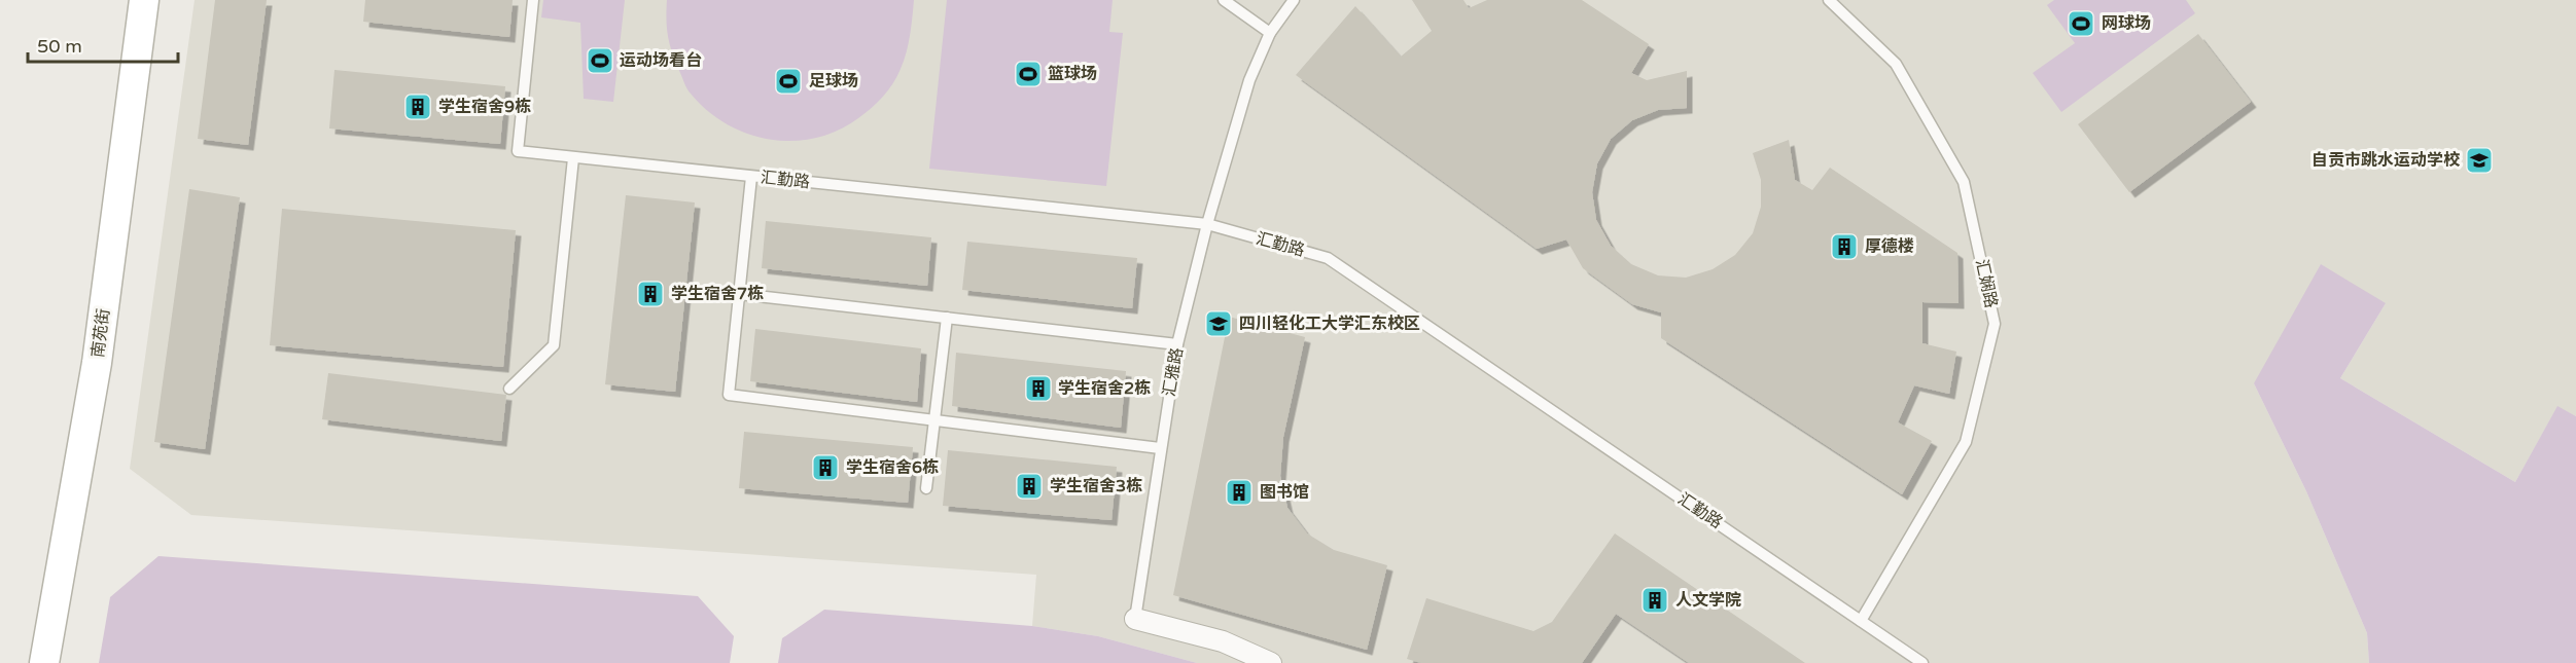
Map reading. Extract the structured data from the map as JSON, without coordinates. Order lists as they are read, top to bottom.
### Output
{
  "streets": {
    "main road": ["南苑街"],
    "street": ["汇雅路"],
    "lane": ["汇勤路", "汇娴路"]
  },
  "crossings": [
    ["汇勤路", "汇娴路"],
    ["汇勤路", "汇雅路"]
  ],
  "places": {
    "sports": [
      "网球场",
      "运动场看台",
      "篮球场",
      "足球场"
    ],
    "building": [
      "学生宿舍9栋",
      "厚德楼",
      "学生宿舍7栋",
      "学生宿舍2栋",
      "学生宿舍6栋",
      "学生宿舍3栋",
      "图书馆",
      "人文学院"
    ],
    "school or university": ["自贡市跳水运动学校", "四川轻化工大学汇东校区"]
  },
  "scale_bar": "50 m"
}
